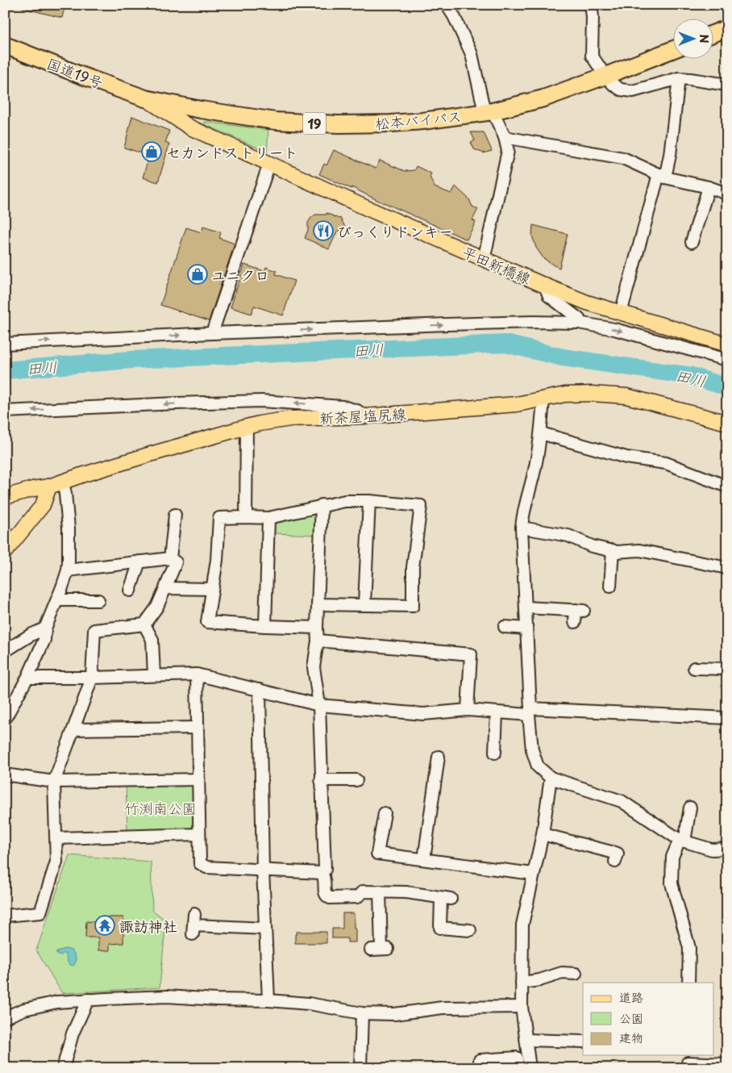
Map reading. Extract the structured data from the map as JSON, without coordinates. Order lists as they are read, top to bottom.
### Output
{
  "streets": {
    "highway": ["国道19号", "松本バイパス", "19"],
    "main road": ["平田新橋線", "新茶屋塩尻線"]
  },
  "crossings": [
    ["国道19号", "松本バイパス"],
    ["国道19号", "平田新橋線"],
    ["松本バイパス", "平田新橋線"]
  ],
  "water": ["田川"],
  "parks": ["竹渕南公園"],
  "places": {
    "shop": ["セカンドストリート", "ユニクロ"],
    "restaurant": ["びっくりドンキー"],
    "temple": ["諏訪神社"]
  },
  "legend": ["道路", "公園", "建物"],
  "north": "right"
}
